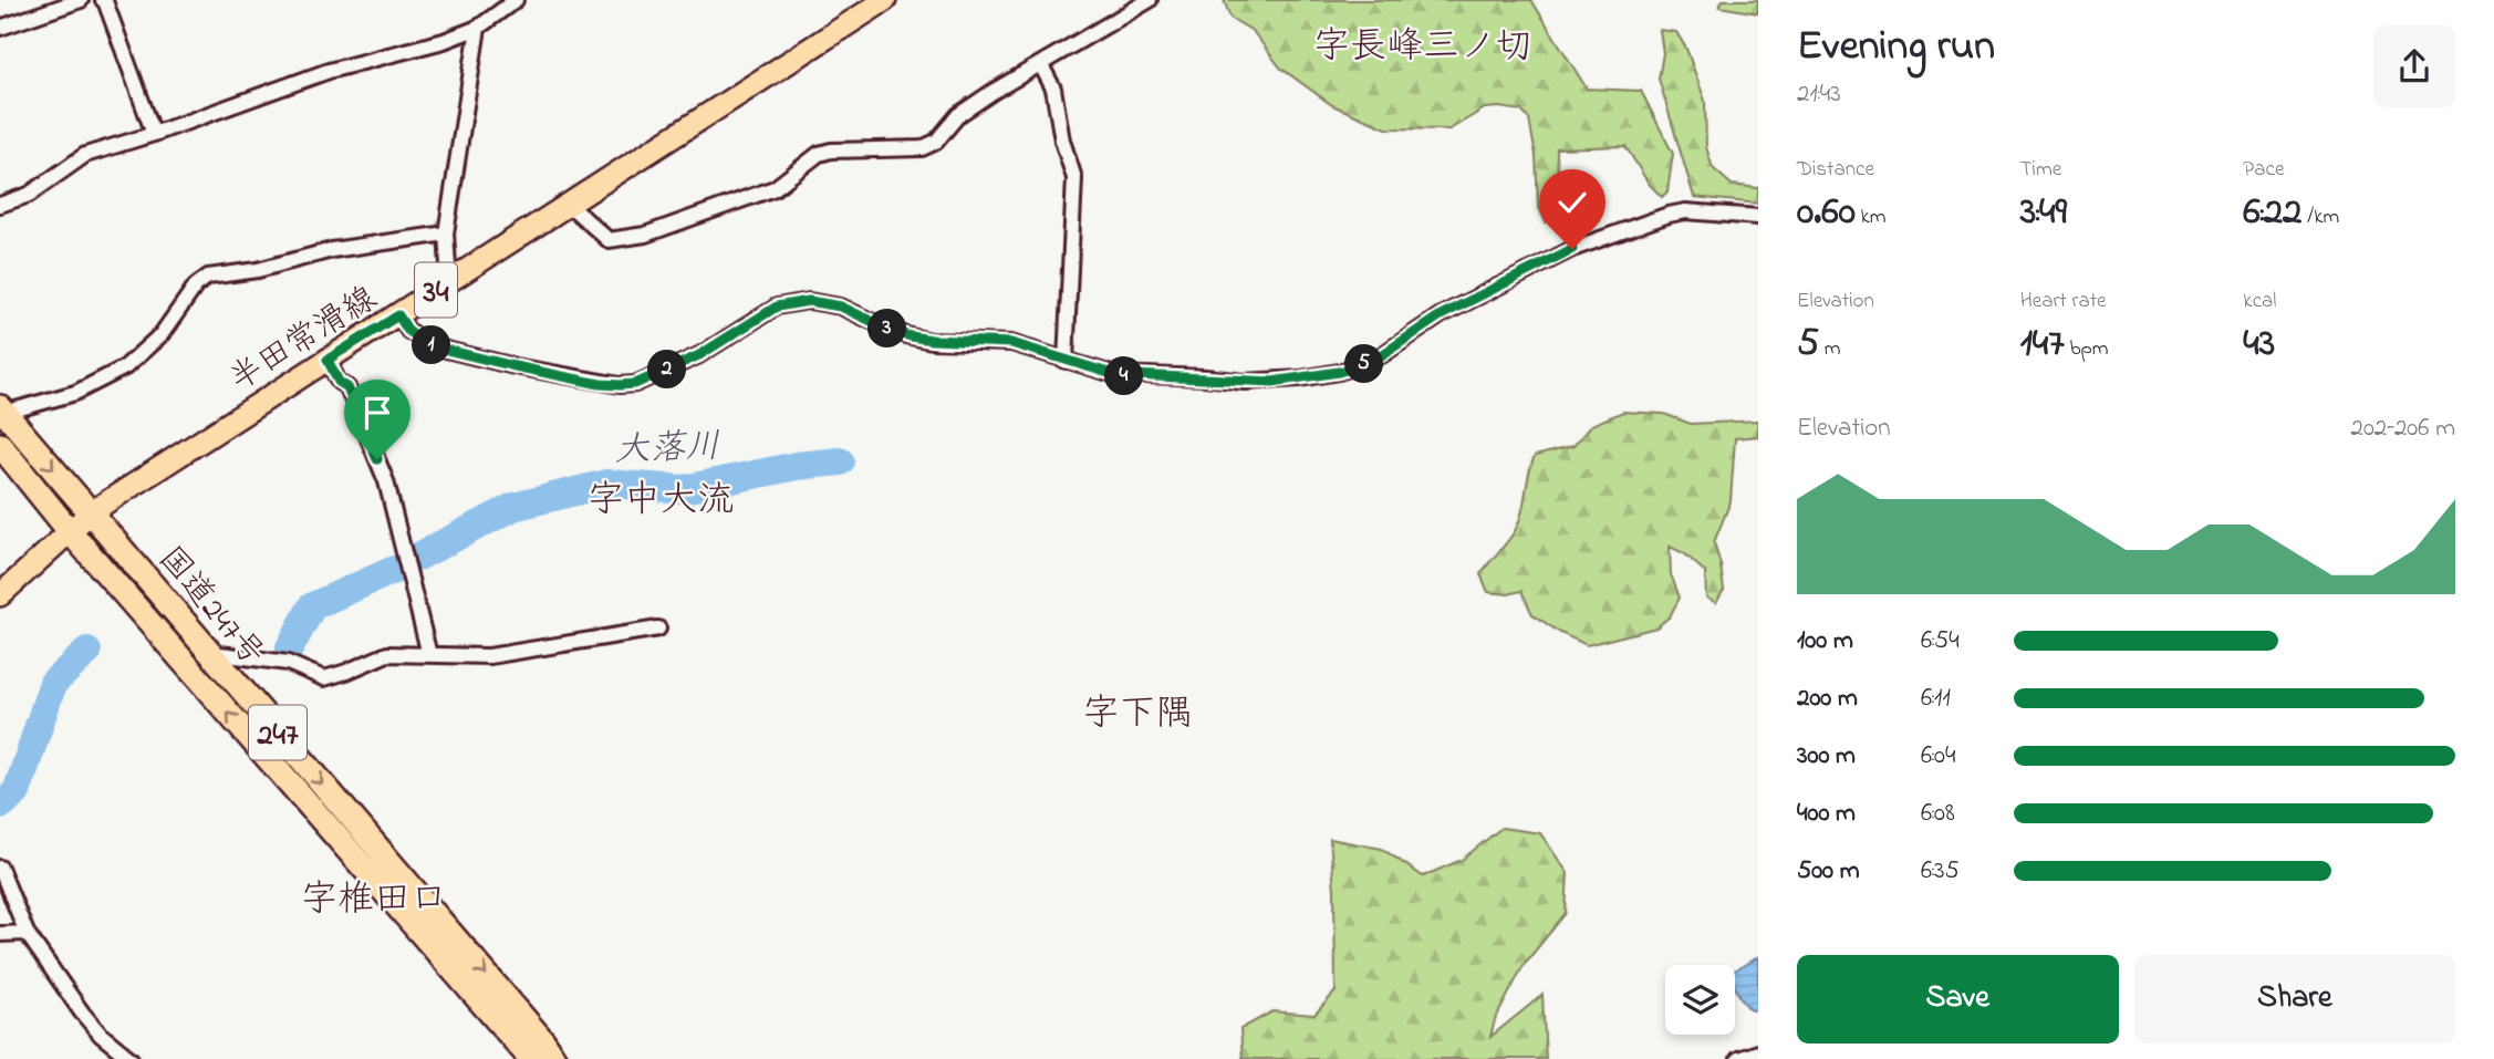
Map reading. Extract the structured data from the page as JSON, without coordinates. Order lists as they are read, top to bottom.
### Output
{
  "streets": {
    "highway": ["国道247号", "247"],
    "main road": ["34", "半田常滑線"]
  },
  "crossings": [
    ["半田常滑線", "国道247号"]
  ],
  "districts": [
    "字長峰三ノ切",
    "字中大流",
    "字下隅",
    "字椎田口"
  ],
  "water": ["大落川"],
  "page": {
    "heading": ["Evening run", "21:43"],
    "stats": [
      ["Distance", "0.60 km"],
      ["Time", "3:49"],
      ["Pace", "6:22 /km"],
      ["Elevation", "5 m"],
      ["Heart rate", "147 bpm"],
      ["kcal", "43"]
    ],
    "pins": [
      "3",
      "1",
      "5",
      "2",
      "4"
    ],
    "chart": ["Elevation", "202–206 m"],
    "list": [
      {
        "name": "100 m",
        "note": "6:54"
      },
      {
        "name": "200 m",
        "note": "6:11"
      },
      {
        "name": "300 m",
        "note": "6:04"
      },
      {
        "name": "400 m",
        "note": "6:08"
      },
      {
        "name": "500 m",
        "note": "6:35"
      }
    ],
    "buttons": ["Save", "Share"]
  }
}
